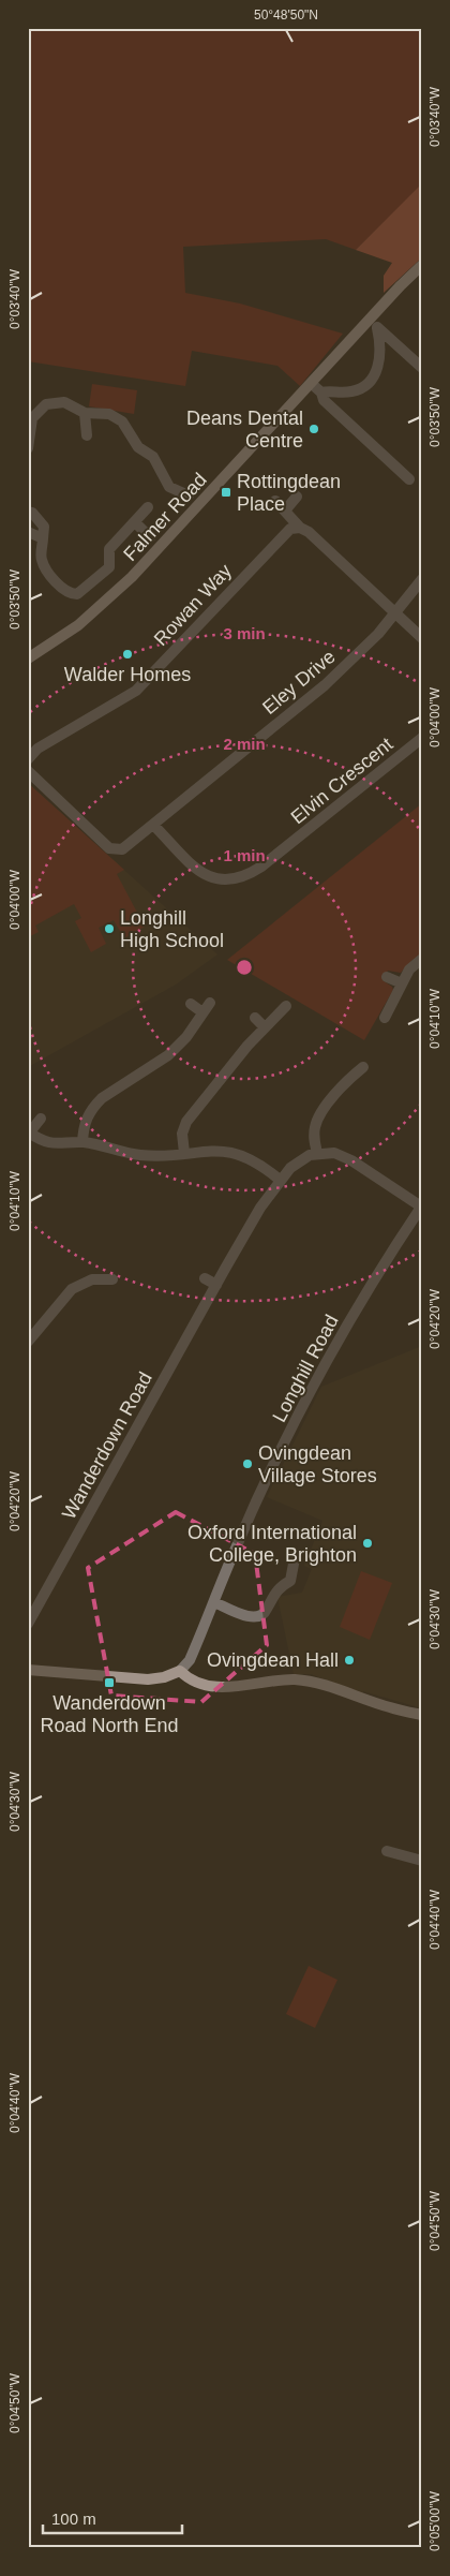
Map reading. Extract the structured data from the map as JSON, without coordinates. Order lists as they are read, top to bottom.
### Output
{
  "streets": {
    "main road": ["Falmer Road"],
    "street": [
      "Rowan Way",
      "Eley Drive",
      "Elvin Crescent",
      "Longhill Road",
      "Wanderdown Road"
    ]
  },
  "crossings": [
    ["Eley Drive", "Elvin Crescent"]
  ],
  "places": {
    "other": [
      "Deans Dental Centre",
      "Walder Homes",
      "Longhill High School",
      "Ovingdean Village Stores",
      "Oxford International College, Brighton",
      "Ovingdean Hall"
    ],
    "transit": ["Rottingdean Place", "Wanderdown Road North End"]
  },
  "scale_bar": "100 m",
  "coordinates": [
    "50°48'50\"N",
    "0°03'40\"W",
    "0°03'50\"W",
    "0°04'00\"W",
    "0°04'10\"W",
    "0°04'20\"W",
    "0°04'30\"W",
    "0°04'40\"W",
    "0°04'50\"W",
    "0°05'00\"W"
  ],
  "rings": ["3 min", "2 min", "1 min"]
}
